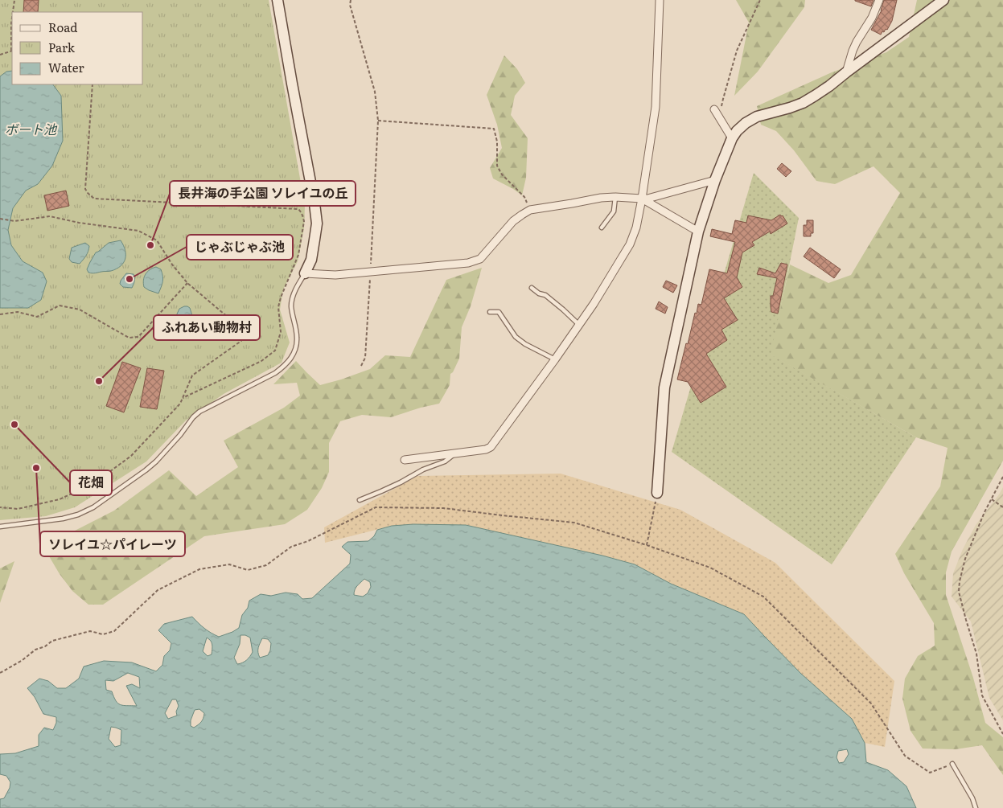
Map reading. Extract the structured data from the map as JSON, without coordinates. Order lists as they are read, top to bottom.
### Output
{
  "water": ["ボート池"],
  "places": [
    "長井海の手公園 ソレイユの丘",
    "じゃぶじゃぶ池",
    "ふれあい動物村",
    "花畑",
    "ソレイユ☆パイレーツ"
  ],
  "legend": ["Road", "Park", "Water"]
}
